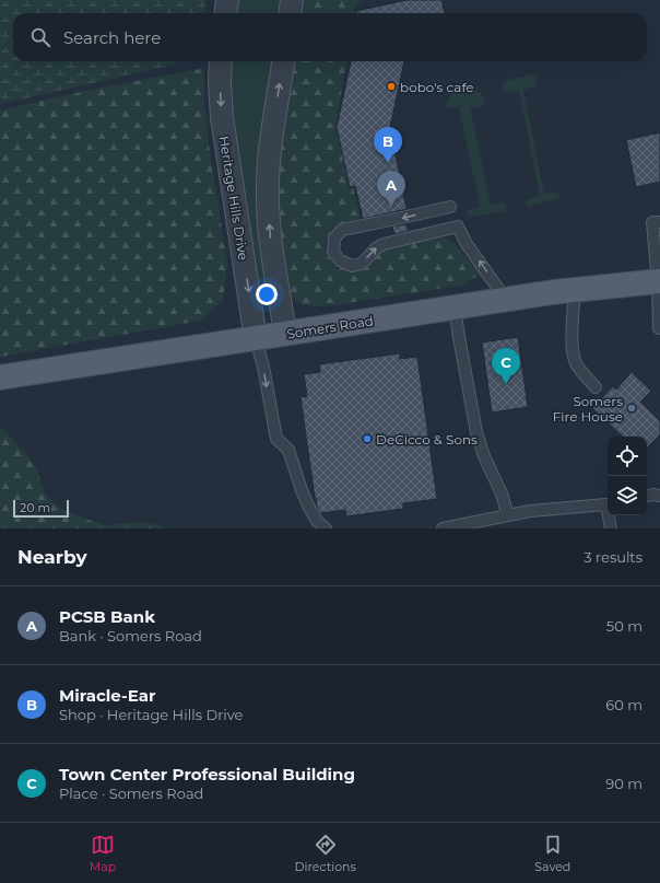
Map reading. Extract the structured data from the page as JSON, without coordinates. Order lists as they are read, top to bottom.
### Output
{
  "streets": {
    "main road": ["Somers Road"],
    "street": ["Heritage Hills Drive"]
  },
  "crossings": [
    ["Heritage Hills Drive", "Somers Road"]
  ],
  "places": ["bobo's cafe", "Somers Fire House", "DeCicco & Sons"],
  "scale_bar": "20 m",
  "page": {
    "search": "Search here",
    "pins": ["B", "A", "C"],
    "scale": "20 m",
    "heading": ["Nearby", "3 results"],
    "list": [
      {
        "mark": "A",
        "name": "PCSB Bank",
        "note": "Bank · Somers Road",
        "value": "50 m"
      },
      {
        "mark": "B",
        "name": "Miracle-Ear",
        "note": "Shop · Heritage Hills Drive",
        "value": "60 m"
      },
      {
        "mark": "C",
        "name": "Town Center Professional Building",
        "note": "Place · Somers Road",
        "value": "90 m"
      }
    ],
    "nav": ["Map", "Directions", "Saved"]
  }
}
